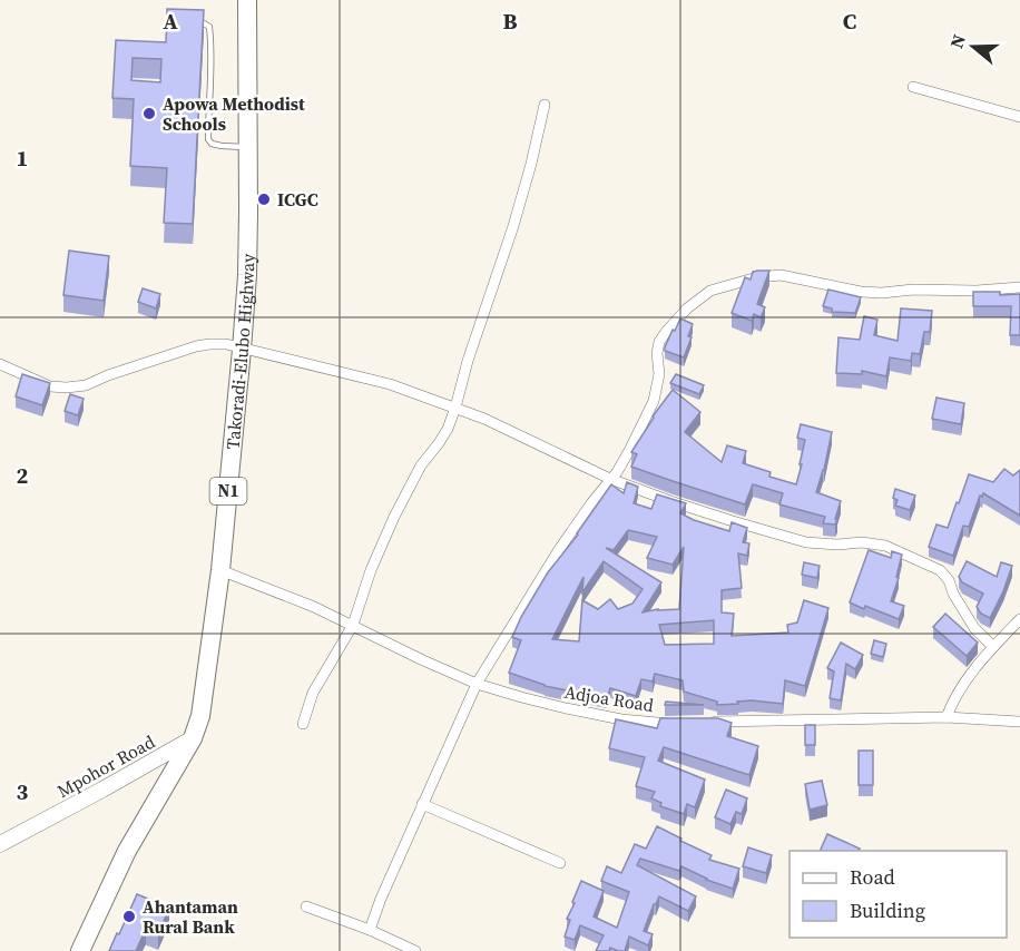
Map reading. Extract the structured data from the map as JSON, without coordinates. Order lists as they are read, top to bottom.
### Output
{
  "streets": {
    "highway": ["Takoradi-Elubo Highway", "N1"],
    "main road": ["Mpohor Road"],
    "street": ["Adjoa Road"]
  },
  "crossings": [
    ["Takoradi-Elubo Highway", "Adjoa Road"],
    ["Takoradi-Elubo Highway", "Mpohor Road"]
  ],
  "places": ["Apowa Methodist Schools", "ICGC", "Ahantaman Rural Bank"],
  "legend": ["Road", "Building"],
  "north": "left",
  "grid": {
    "columns": ["A", "B", "C"],
    "rows": ["1", "2", "3"]
  }
}
